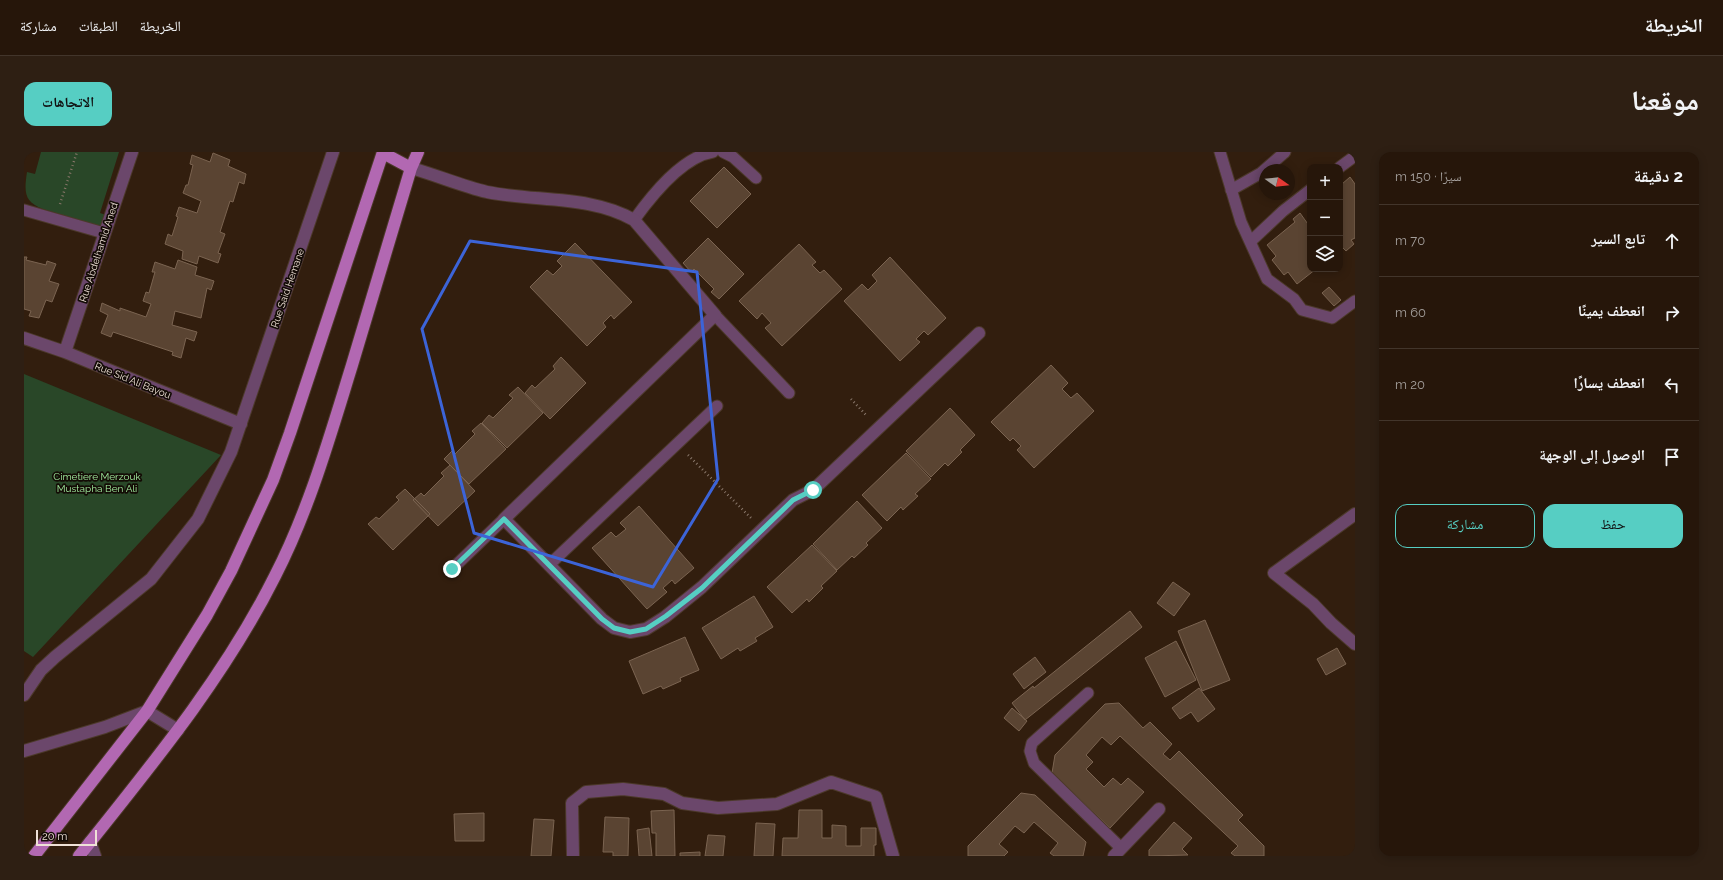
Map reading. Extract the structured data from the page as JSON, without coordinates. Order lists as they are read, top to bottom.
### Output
{
  "streets": {
    "street": ["Rue Abdelhamid Aned", "Rue Said Hemane", "Rue Sid Ali Bayou"]
  },
  "crossings": [
    ["Rue Abdelhamid Aned", "Rue Sid Ali Bayou"],
    ["Rue Said Hemane", "Rue Sid Ali Bayou"]
  ],
  "parks": ["Cimetiere Merzouk Mustapha Ben Ali"],
  "scale_bar": "20 m",
  "north": "right",
  "page": {
    "header": "الخريطة",
    "nav": ["الخريطة", "الطبقات", "مشاركة"],
    "title": "موقعنا",
    "buttons": [
      "الاتجاهات",
      ["حفظ", "مشاركة"]
    ],
    "heading": ["2 دقيقة", "سيرًا · 150 m"],
    "map_buttons": ["+", "−"],
    "list": [
      ["تابع السير", "70 m"],
      ["انعطف يمينًا", "60 m"],
      ["انعطف يسارًا", "20 m"],
      "الوصول إلى الوجهة"
    ],
    "scale": "20 m"
  }
}
